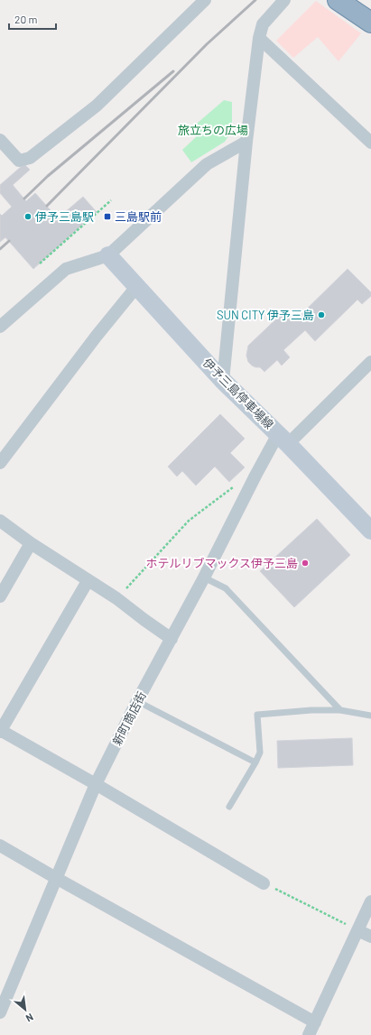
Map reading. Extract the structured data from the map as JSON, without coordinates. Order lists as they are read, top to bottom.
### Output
{
  "streets": {
    "main road": ["伊予三島停車場線"],
    "street": ["新町商店街"]
  },
  "crossings": [
    ["伊予三島停車場線", "新町商店街"]
  ],
  "parks": ["旅立ちの広場"],
  "places": {
    "other": ["伊予三島駅", "SUN CITY 伊予三島", "ホテルリブマックス伊予三島"],
    "transit": ["三島駅前"]
  },
  "scale_bar": "20 m",
  "north": "bottom right"
}
